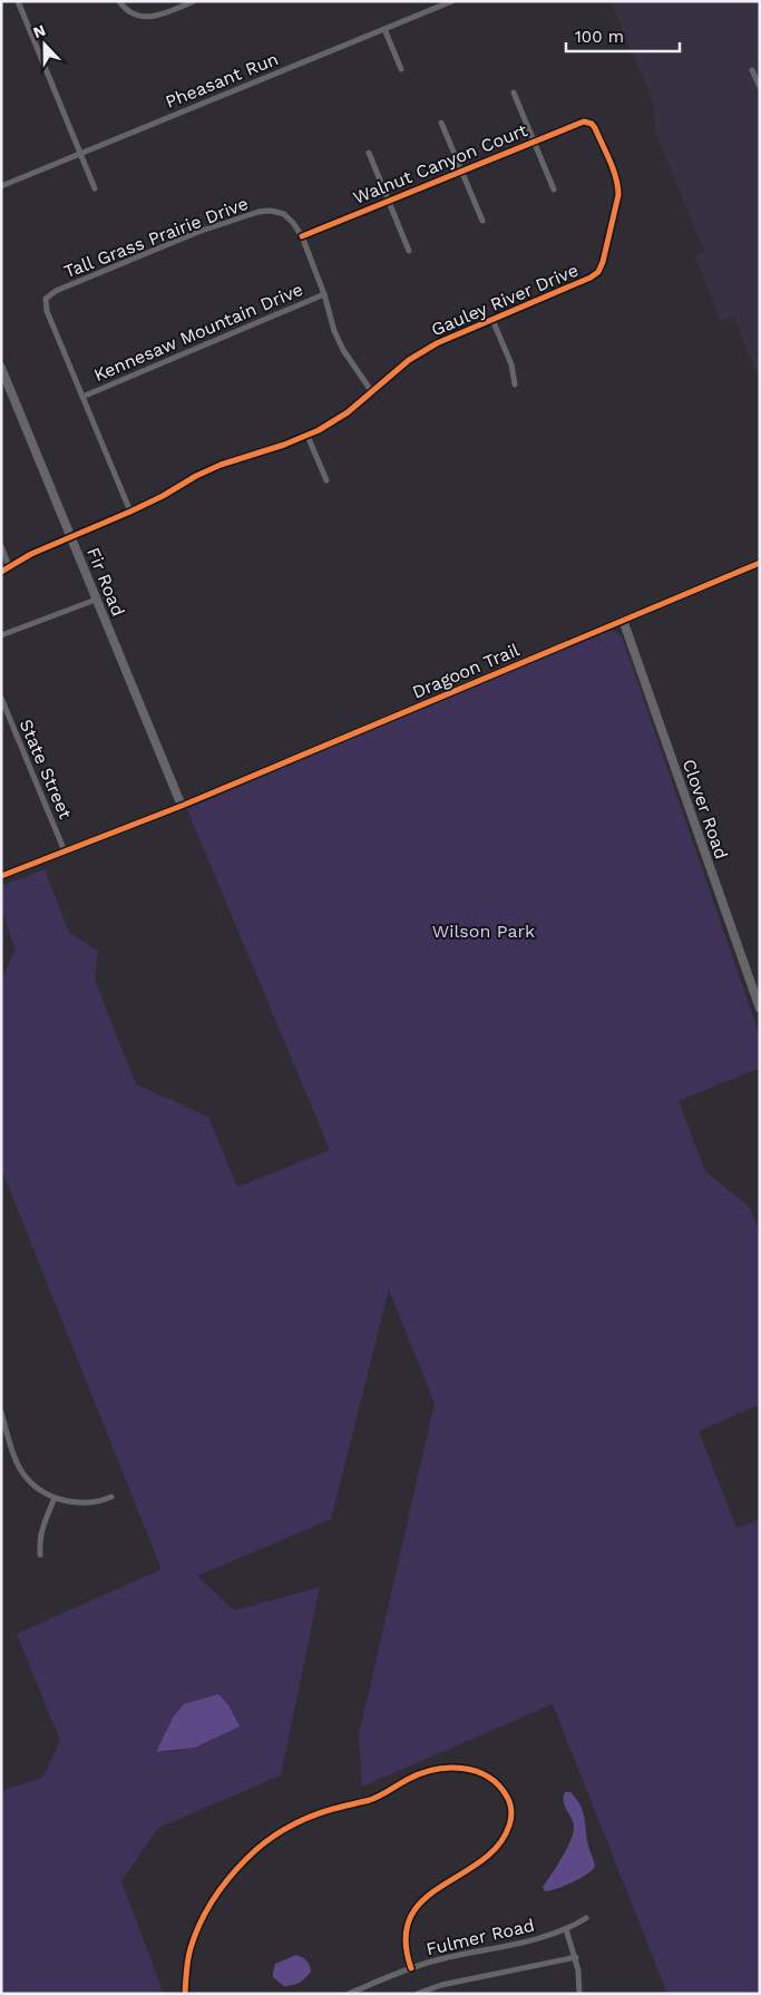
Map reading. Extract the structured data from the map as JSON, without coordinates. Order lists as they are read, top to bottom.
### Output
{
  "streets": {
    "street": [
      "Pheasant Run",
      "Walnut Canyon Court",
      "Tall Grass Prairie Drive",
      "Gauley River Drive",
      "Kennesaw Mountain Drive",
      "Fir Road",
      "Dragoon Trail",
      "State Street",
      "Clover Road",
      "Fulmer Road"
    ]
  },
  "crossings": [
    ["Walnut Canyon Court", "Tall Grass Prairie Drive"],
    ["Walnut Canyon Court", "Gauley River Drive"],
    ["Tall Grass Prairie Drive", "Gauley River Drive"],
    ["Tall Grass Prairie Drive", "Kennesaw Mountain Drive"],
    ["Gauley River Drive", "Fir Road"],
    ["Fir Road", "Dragoon Trail"],
    ["Dragoon Trail", "State Street"],
    ["Dragoon Trail", "Clover Road"]
  ],
  "parks": ["Wilson Park"],
  "scale_bar": "100 m",
  "north": "top"
}
